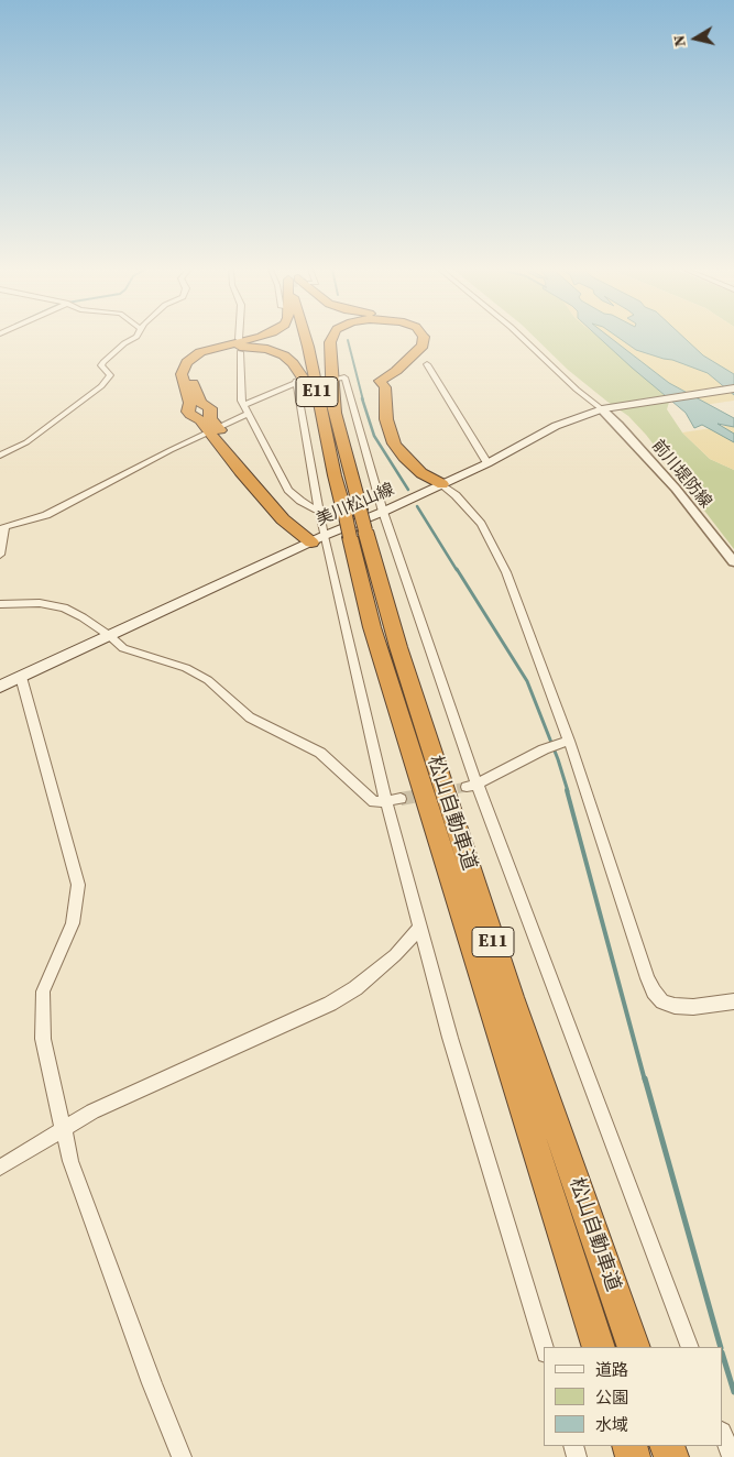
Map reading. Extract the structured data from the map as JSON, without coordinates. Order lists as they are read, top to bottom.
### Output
{
  "streets": {
    "highway": ["E11", "松山自動車道"],
    "main road": ["美川松山線"],
    "street": ["前川堤防線"]
  },
  "crossings": [
    ["前川堤防線", "美川松山線"]
  ],
  "legend": ["道路", "公園", "水域"],
  "north": "left"
}
